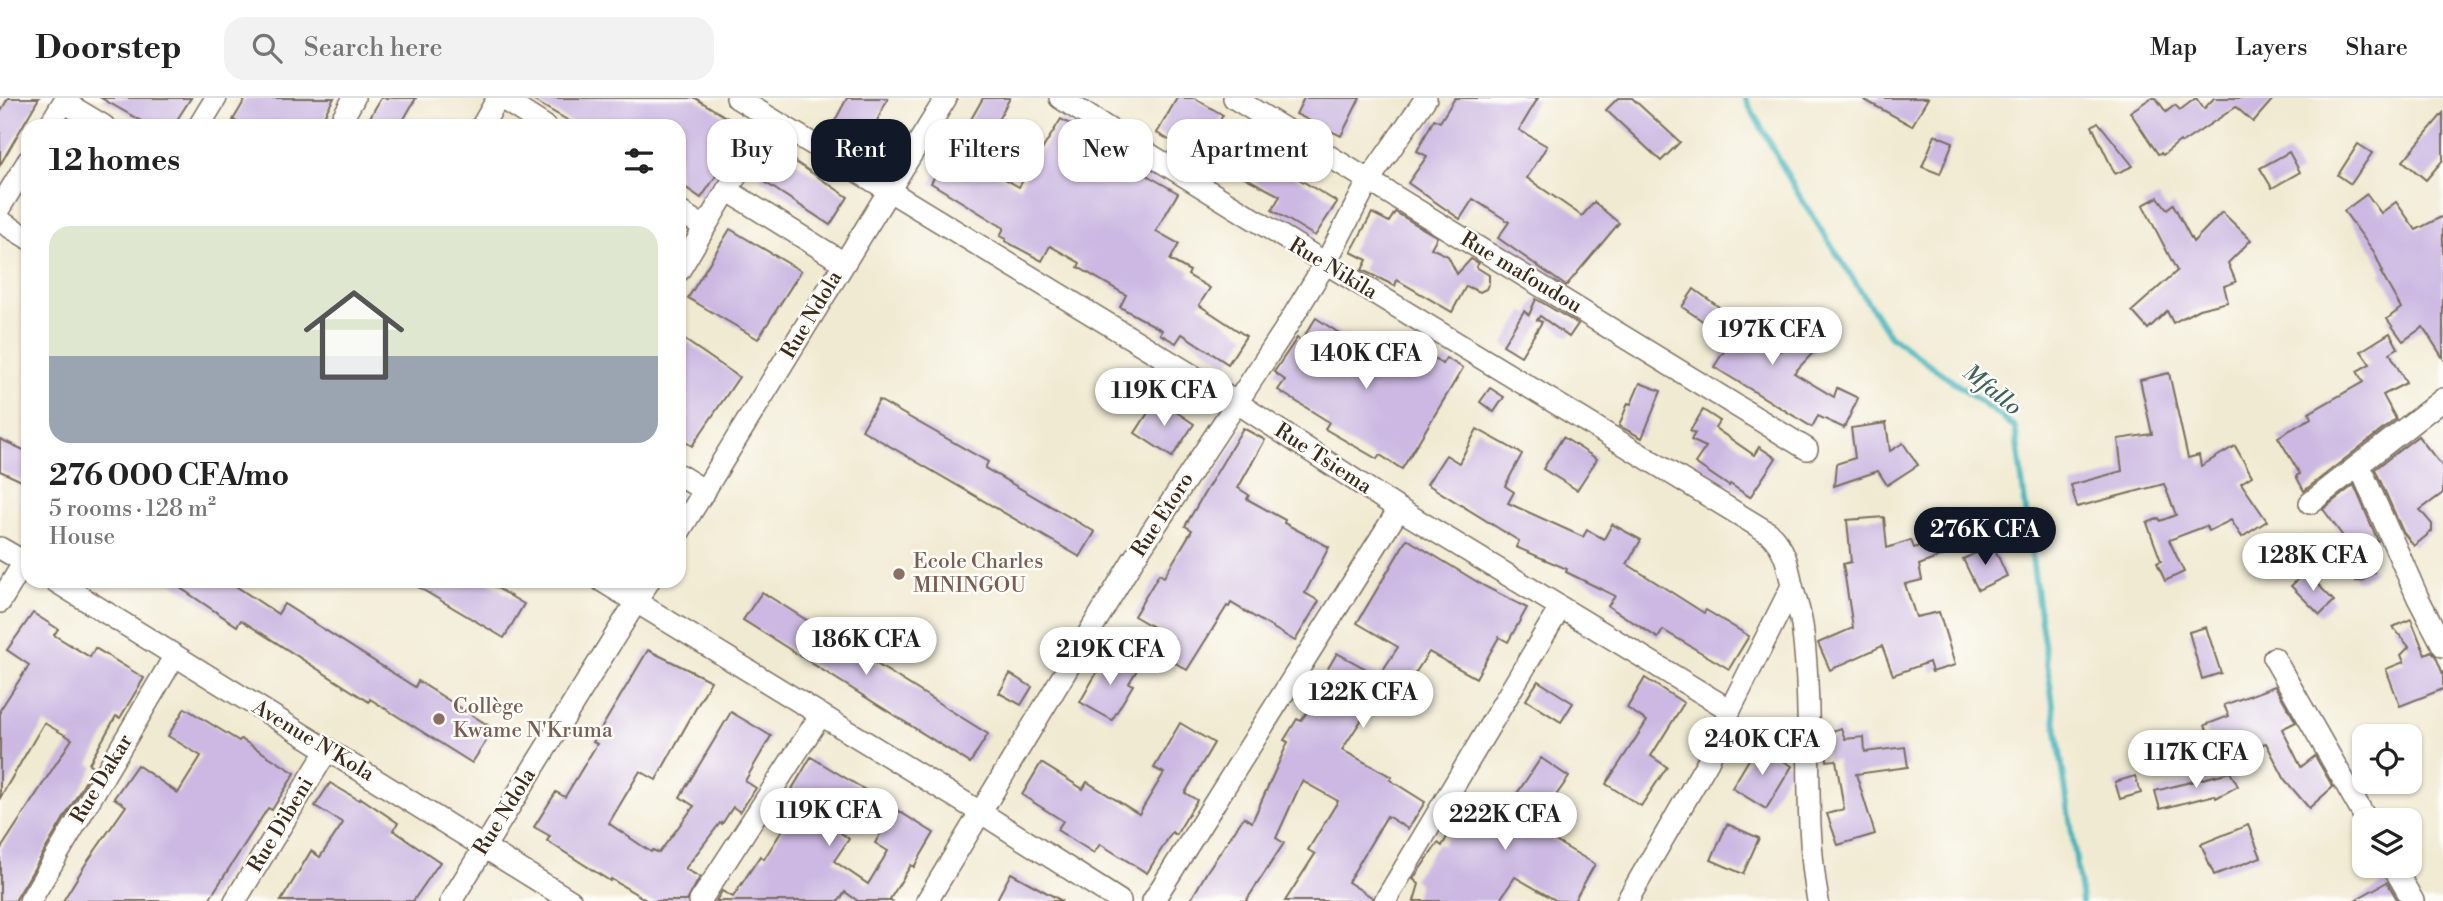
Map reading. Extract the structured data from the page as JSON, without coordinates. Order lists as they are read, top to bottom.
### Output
{
  "streets": {
    "street": [
      "Rue Nikila",
      "Rue mafoudou",
      "Rue Ndola",
      "Rue Tsiema",
      "Rue Etoro",
      "Avenue N'Kola",
      "Rue Dakar",
      "Rue Dibeni"
    ]
  },
  "crossings": [
    ["Rue Nikila", "Rue Etoro"],
    ["Rue mafoudou", "Rue Etoro"],
    ["Rue Ndola", "Rue Tsiema"],
    ["Rue Ndola", "Avenue N'Kola"],
    ["Rue Tsiema", "Rue Etoro"],
    ["Avenue N'Kola", "Rue Dakar"],
    ["Avenue N'Kola", "Rue Dibeni"]
  ],
  "water": ["Mfallo"],
  "places": ["Ecole Charles MININGOU", "Collège Kwame N'Kruma"],
  "page": {
    "header": "Doorstep",
    "search": "Search here",
    "nav": ["Map", "Layers", "Share"],
    "chip": [
      "Buy",
      "Rent",
      "Filters",
      "New",
      "Apartment"
    ],
    "heading": "12 homes",
    "list": [
      {
        "name": "276 000 CFA/mo",
        "note": "5 rooms · 128 m² · House"
      }
    ],
    "price": [
      "197K CFA",
      "140K CFA",
      "119K CFA",
      "276K CFA",
      "128K CFA",
      "186K CFA",
      "219K CFA",
      "122K CFA",
      "240K CFA",
      "117K CFA",
      "119K CFA",
      "222K CFA"
    ]
  }
}
